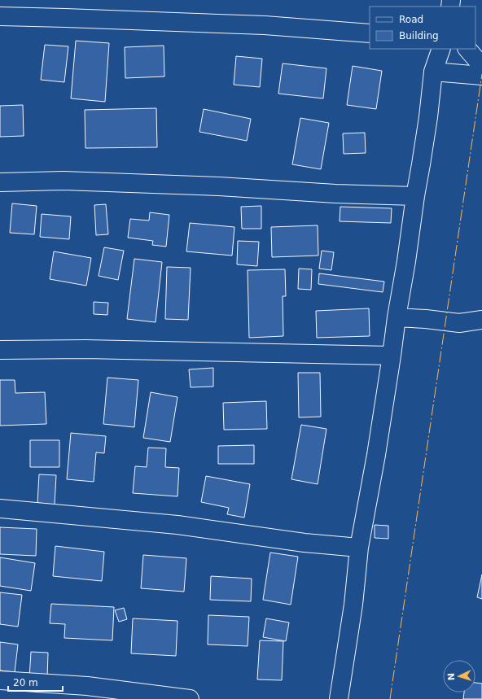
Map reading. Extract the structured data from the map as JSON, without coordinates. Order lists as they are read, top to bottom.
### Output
{
  "legend": ["Road", "Building"],
  "scale_bar": "20 m",
  "north": "left"
}
